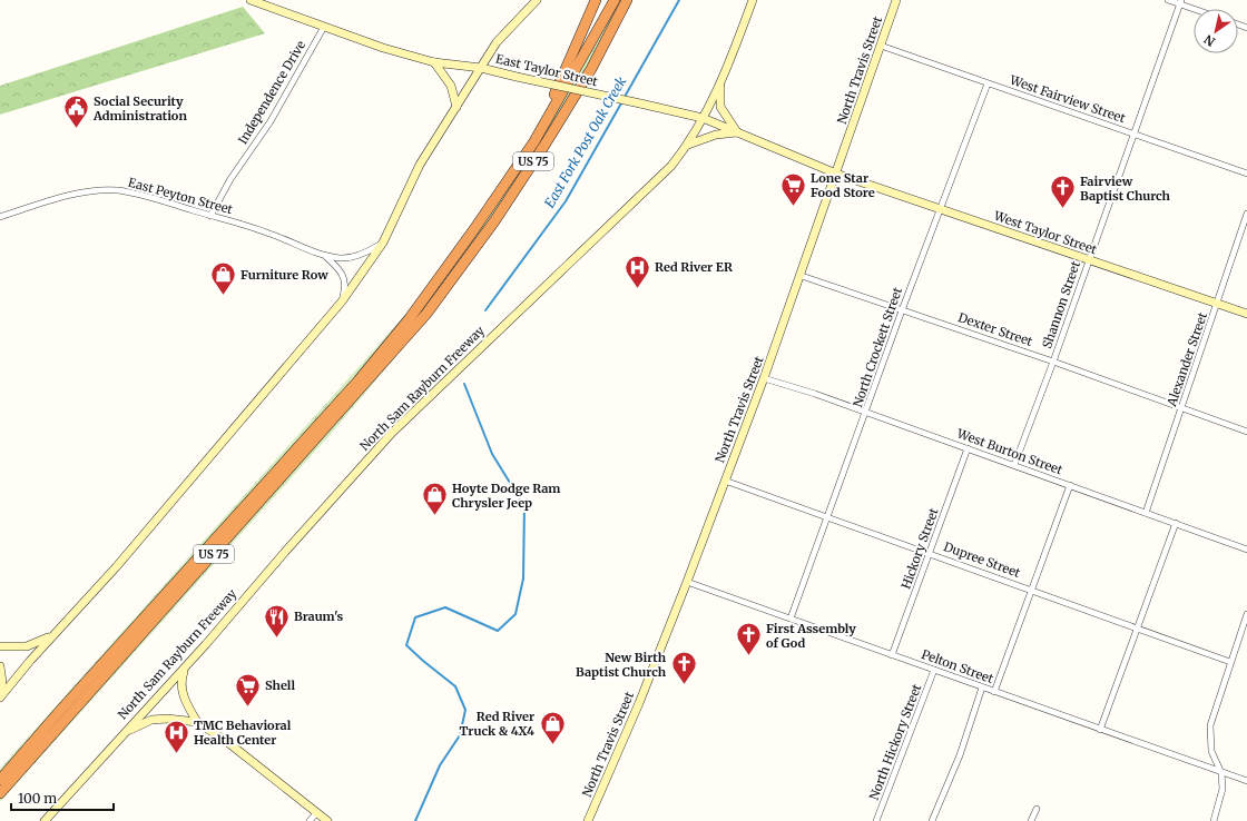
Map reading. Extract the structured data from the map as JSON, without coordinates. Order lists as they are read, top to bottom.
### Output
{
  "streets": {
    "highway": ["US 75"],
    "main road": [
      "East Taylor Street",
      "North Travis Street",
      "West Taylor Street",
      "North Sam Rayburn Freeway"
    ],
    "street": [
      "Independence Drive",
      "West Fairview Street",
      "East Peyton Street",
      "Shannon Street",
      "Dexter Street",
      "North Crockett Street",
      "Alexander Street",
      "West Burton Street",
      "Hickory Street",
      "Dupree Street",
      "Pelton Street",
      "North Hickory Street"
    ]
  },
  "crossings": [
    ["East Taylor Street", "North Travis Street"],
    ["East Taylor Street", "Independence Drive"],
    ["East Taylor Street", "West Taylor Street"],
    ["East Taylor Street", "North Sam Rayburn Freeway"],
    ["North Travis Street", "West Fairview Street"],
    ["North Travis Street", "West Taylor Street"],
    ["North Travis Street", "Dexter Street"],
    ["North Travis Street", "West Burton Street"],
    ["North Travis Street", "Dupree Street"],
    ["North Travis Street", "Pelton Street"],
    ["Independence Drive", "East Peyton Street"],
    ["West Fairview Street", "Shannon Street"],
    ["West Fairview Street", "North Crockett Street"],
    ["West Taylor Street", "Shannon Street"],
    ["West Taylor Street", "North Crockett Street"],
    ["West Taylor Street", "Alexander Street"],
    ["Shannon Street", "Dexter Street"],
    ["Shannon Street", "West Burton Street"],
    ["Dexter Street", "North Crockett Street"],
    ["Dexter Street", "Alexander Street"],
    ["North Crockett Street", "West Burton Street"],
    ["North Crockett Street", "Dupree Street"],
    ["North Crockett Street", "Pelton Street"],
    ["Alexander Street", "West Burton Street"],
    ["West Burton Street", "Hickory Street"],
    ["Hickory Street", "Dupree Street"],
    ["Hickory Street", "Pelton Street"],
    ["Pelton Street", "North Hickory Street"]
  ],
  "water": ["East Fork Post Oak Creek"],
  "places": {
    "public building": ["Social Security Administration"],
    "supermarket": ["Lone Star Food Store", "Shell"],
    "church": ["Fairview Baptist Church", "First Assembly of God", "New Birth Baptist Church"],
    "hospital": ["Red River ER", "TMC Behavioral Health Center"],
    "shop": ["Furniture Row", "Hoyte Dodge Ram Chrysler Jeep", "Red River Truck & 4X4"],
    "restaurant": ["Braum's"]
  },
  "scale_bar": "100 m",
  "north": "bottom left"
}
